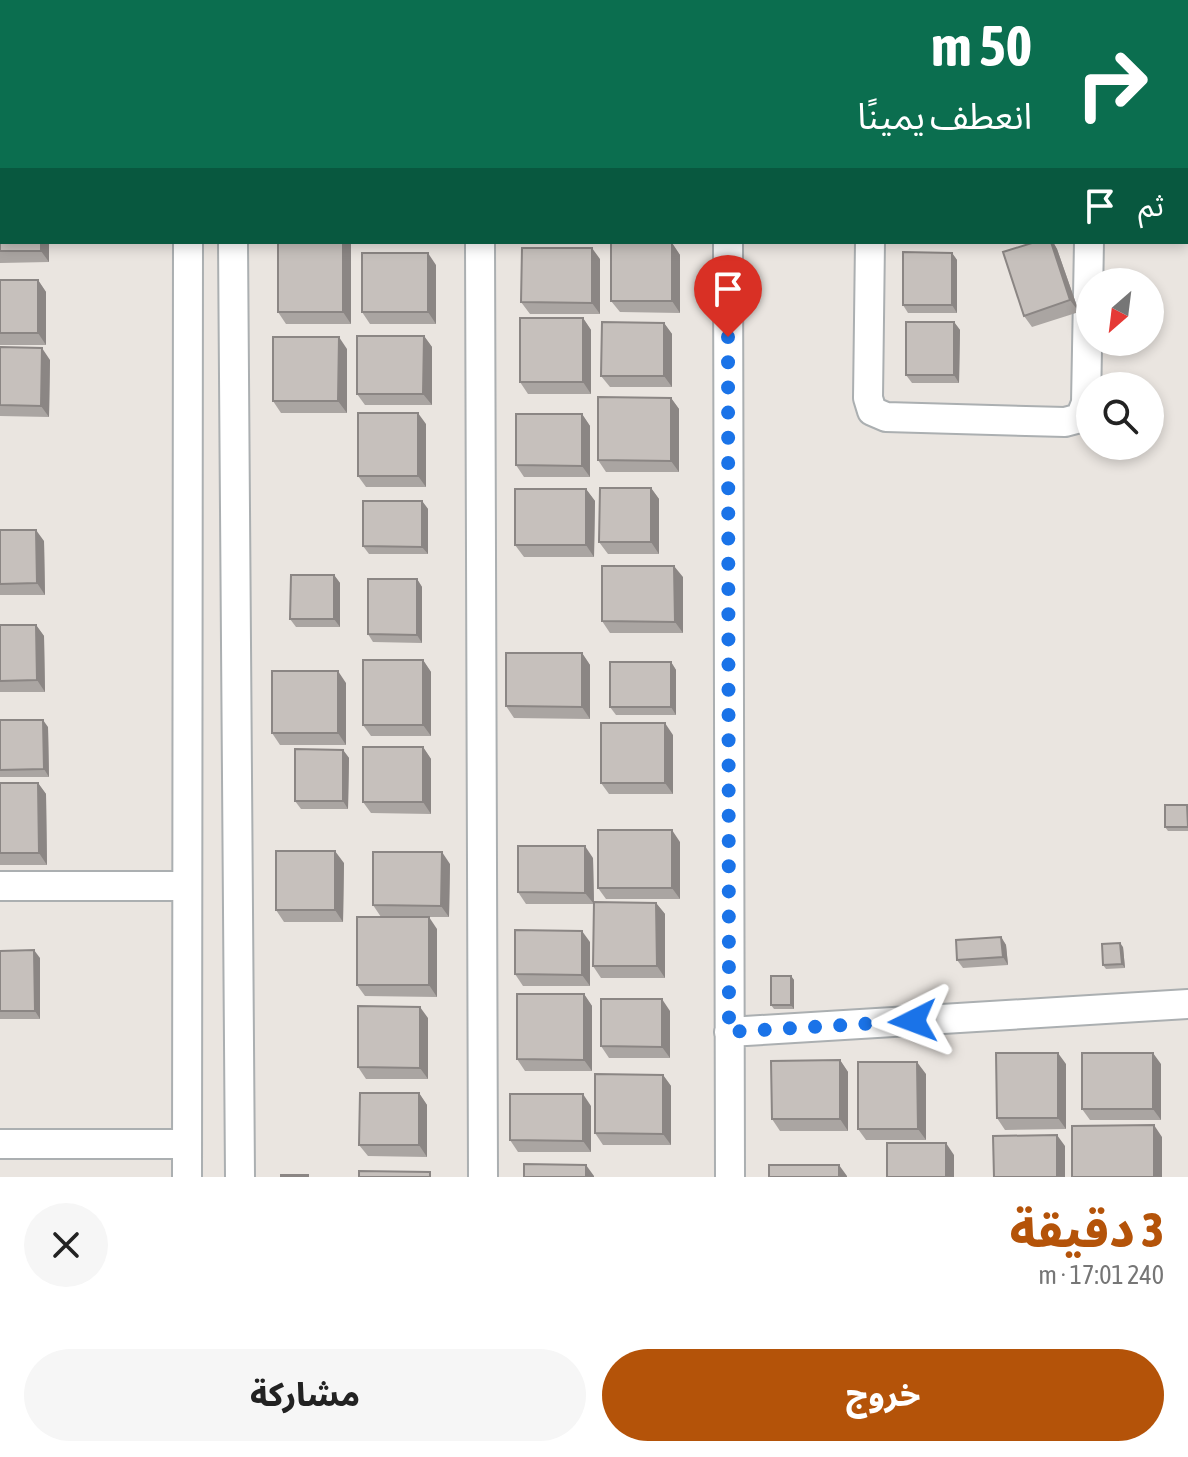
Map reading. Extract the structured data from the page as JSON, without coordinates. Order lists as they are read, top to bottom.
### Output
{
  "north": "bottom left",
  "page": {
    "turn": ["50 m", "انعطف يمينًا"],
    "then": "ثم",
    "heading": ["3 دقيقة", "240 m · 17:01"],
    "buttons": ["خروج", "مشاركة"]
  }
}
